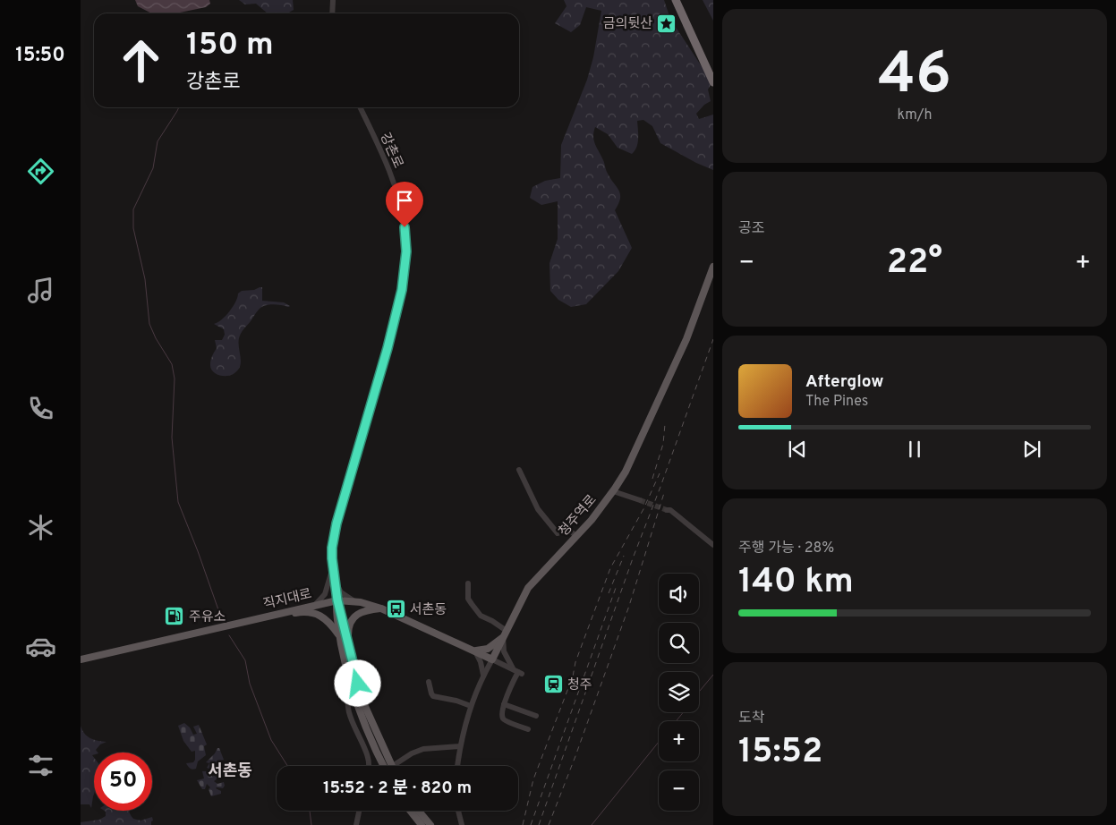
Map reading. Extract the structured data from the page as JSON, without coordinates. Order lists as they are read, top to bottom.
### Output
{
  "streets": {
    "main road": ["청주역로", "직지대로"],
    "street": ["강촌로"]
  },
  "crossings": [
    ["강촌로", "직지대로"],
    ["청주역로", "직지대로"]
  ],
  "districts": ["서촌동"],
  "places": {
    "place": ["금의뒷산"],
    "bus stop": ["서촌동"],
    "fuel station": ["주유소"],
    "station": ["청주"]
  },
  "page": {
    "tabs": "15:50",
    "tile": [
      ["46", "km/h"],
      "공조",
      ["주행 가능 · 28%", "140 km"],
      ["도착", "15:52"]
    ],
    "turn": ["150 m", "강촌로"],
    "heat": ["−", "22°", "+"],
    "song": ["Afterglow", "The Pines"],
    "map_buttons": ["+", "−"],
    "limit": "50",
    "trip": "15:52 · 2 분 · 820 m"
  }
}
